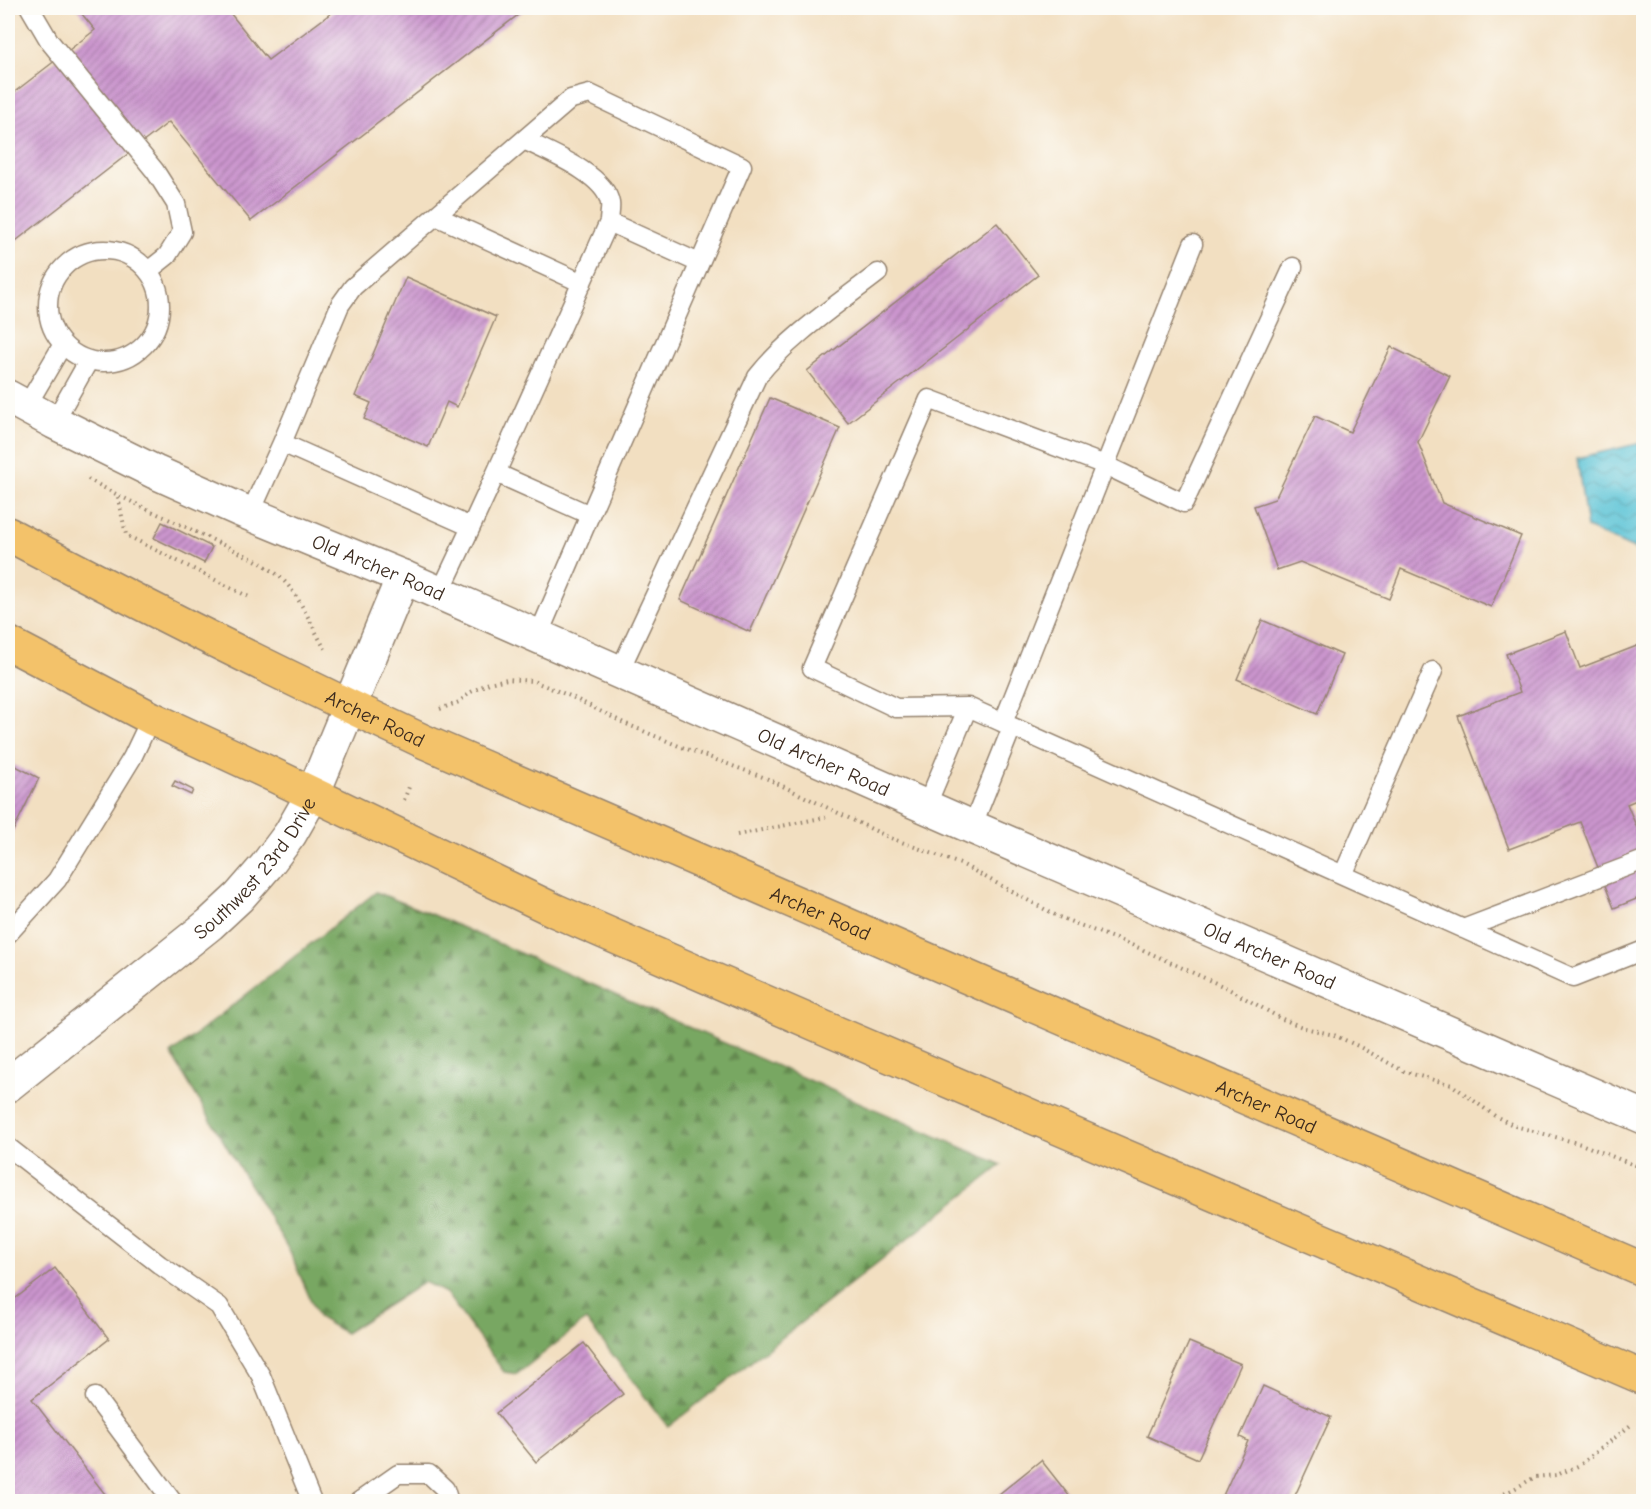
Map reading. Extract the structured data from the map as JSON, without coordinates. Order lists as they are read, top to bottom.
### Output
{
  "streets": {
    "main road": ["Archer Road"],
    "street": ["Old Archer Road", "Southwest 23rd Drive"]
  },
  "crossings": [
    ["Old Archer Road", "Southwest 23rd Drive"],
    ["Archer Road", "Southwest 23rd Drive"]
  ]
}
